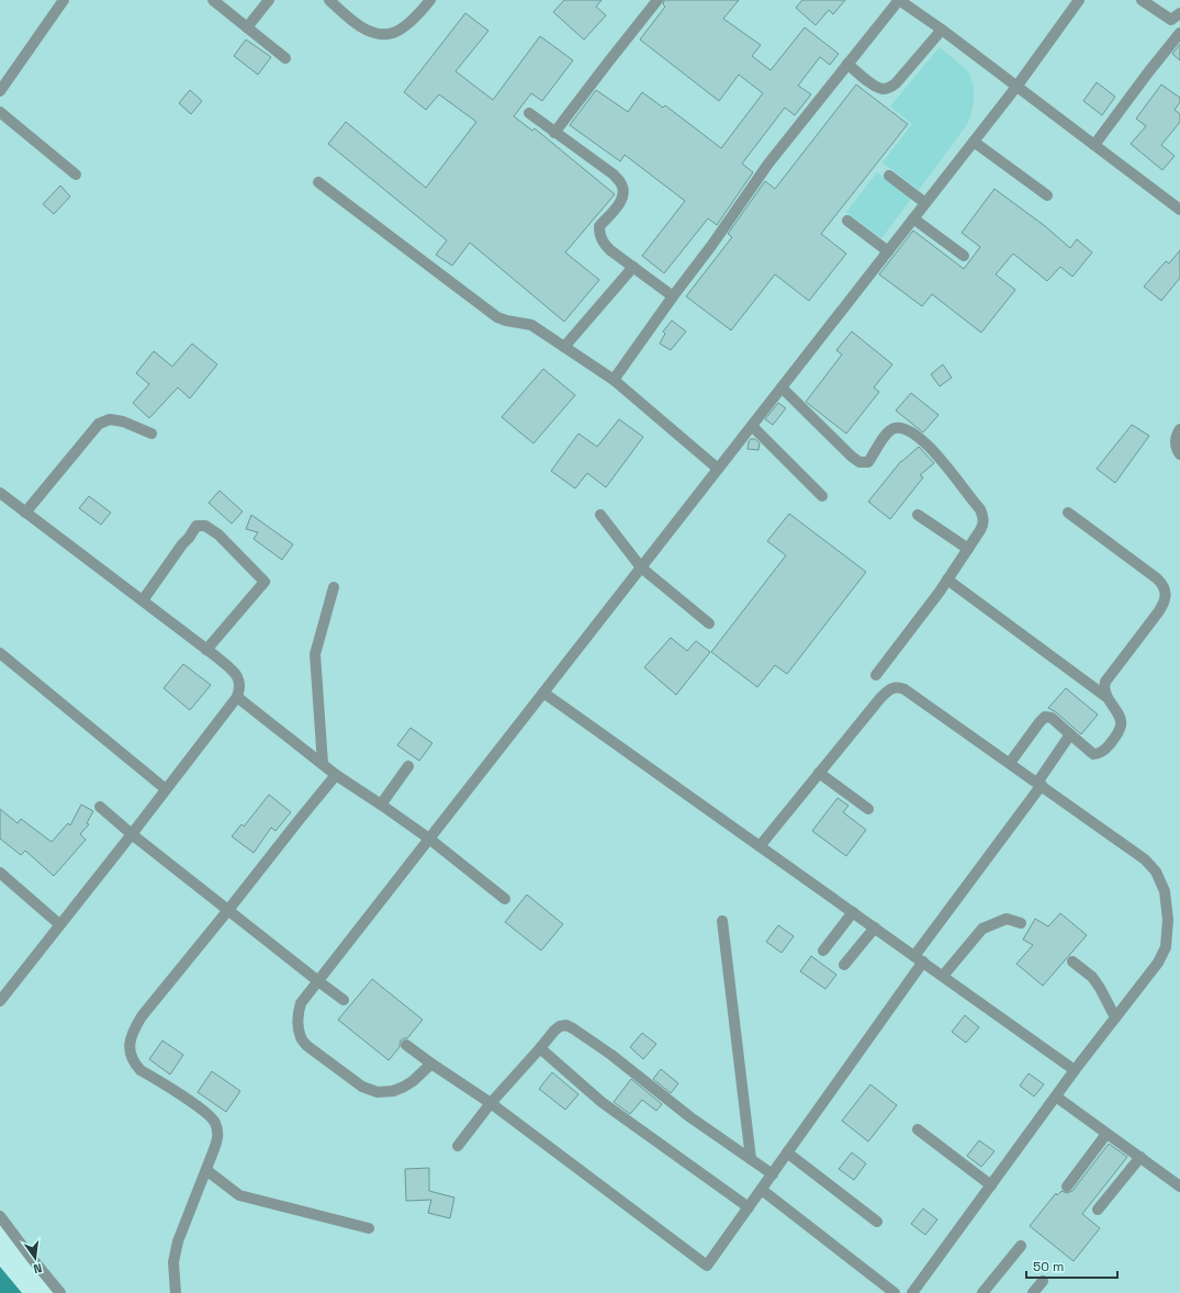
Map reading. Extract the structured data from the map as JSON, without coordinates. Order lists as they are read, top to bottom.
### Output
{
  "scale_bar": "50 m",
  "north": "bottom"
}
